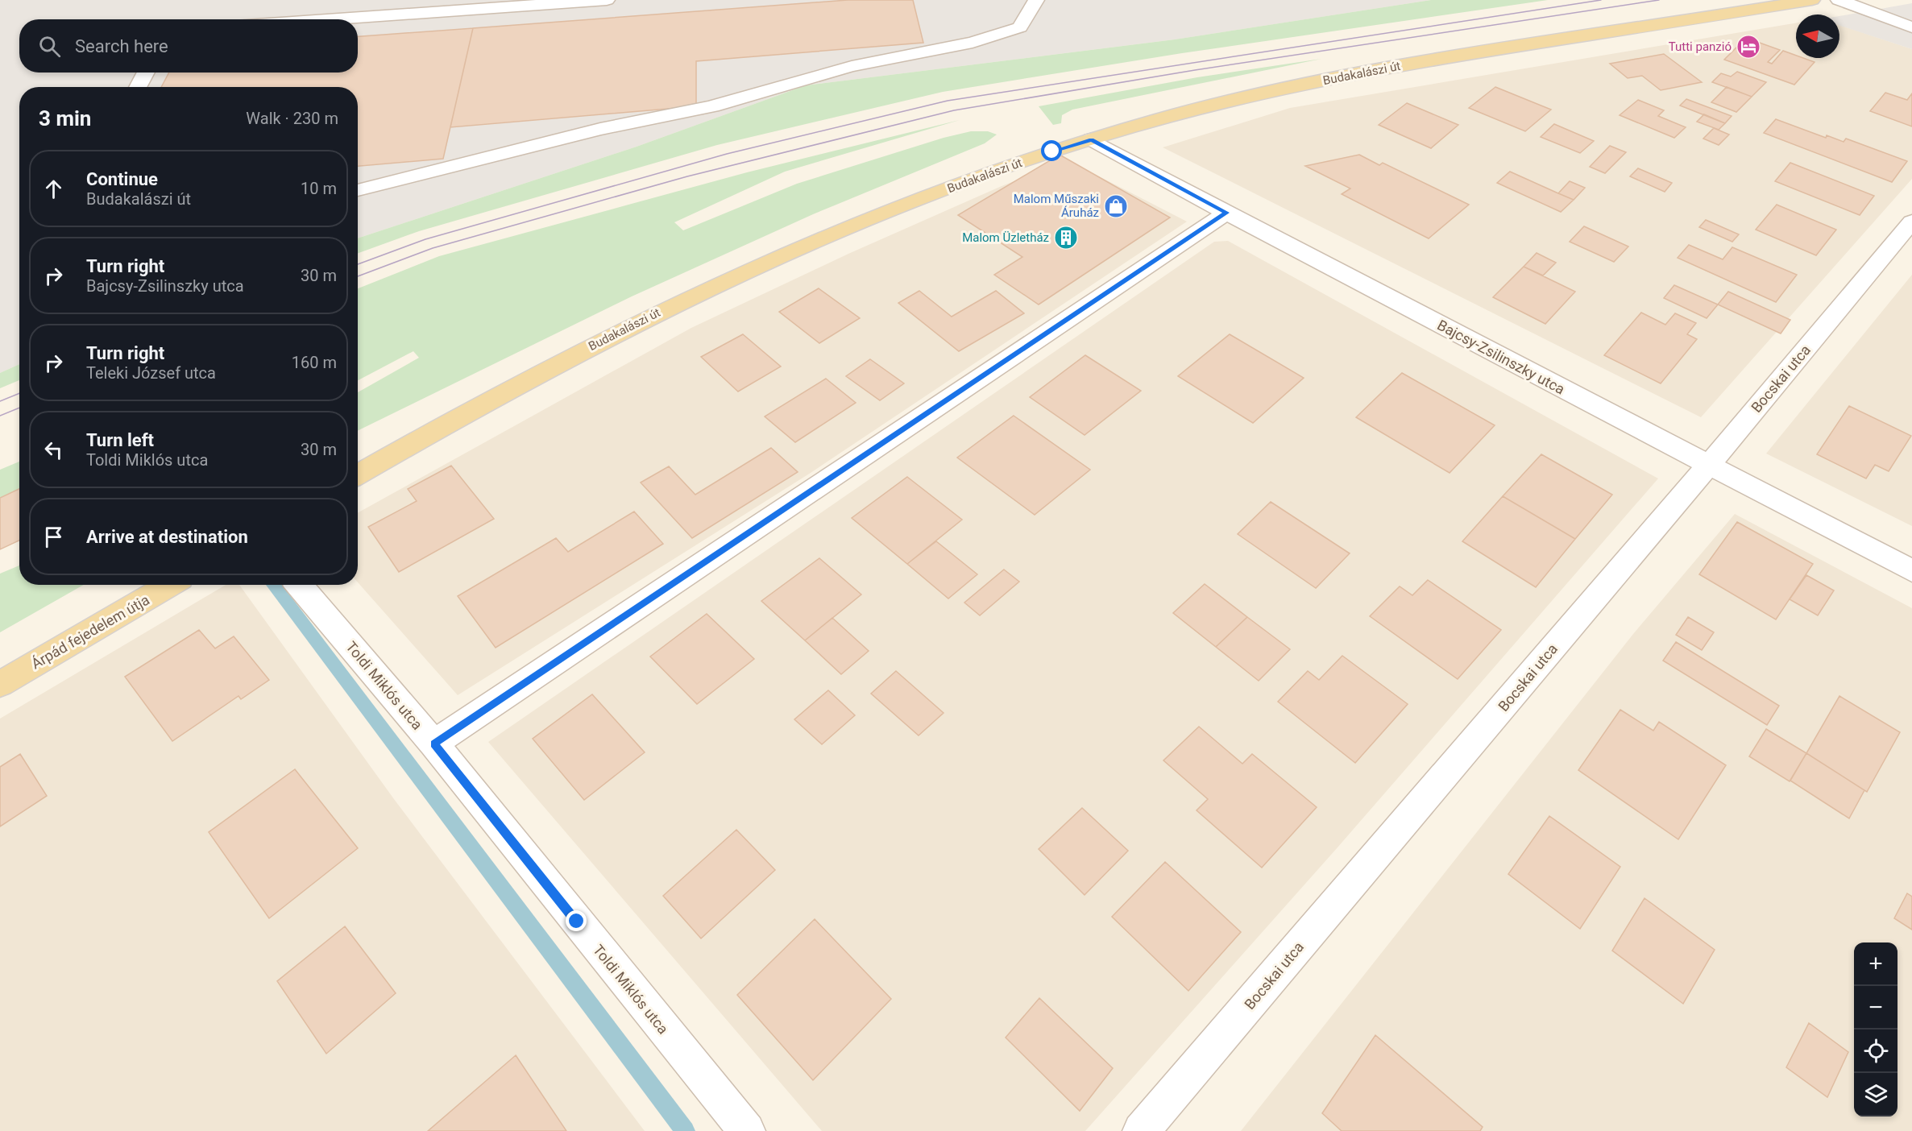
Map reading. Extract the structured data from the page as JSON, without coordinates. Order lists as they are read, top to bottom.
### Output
{
  "streets": {
    "main road": ["Budakalászi út", "Árpád fejedelem útja"],
    "street": ["Bajcsy-Zsilinszky utca", "Bocskai utca", "Toldi Miklós utca"]
  },
  "crossings": [
    ["Budakalászi út", "Bajcsy-Zsilinszky utca"],
    ["Bajcsy-Zsilinszky utca", "Bocskai utca"]
  ],
  "places": {
    "hotel": ["Tutti panzió"],
    "shop": ["Malom Műszaki Áruház"],
    "building": ["Malom Üzletház"]
  },
  "north": "left",
  "page": {
    "search": "Search here",
    "heading": ["3 min", "Walk · 230 m"],
    "list": [
      ["Continue", "Budakalászi út", "10 m"],
      ["Turn right", "Bajcsy-Zsilinszky utca", "30 m"],
      ["Turn right", "Teleki József utca", "160 m"],
      ["Turn left", "Toldi Miklós utca", "30 m"],
      "Arrive at destination"
    ],
    "map_buttons": ["+", "−"]
  }
}
